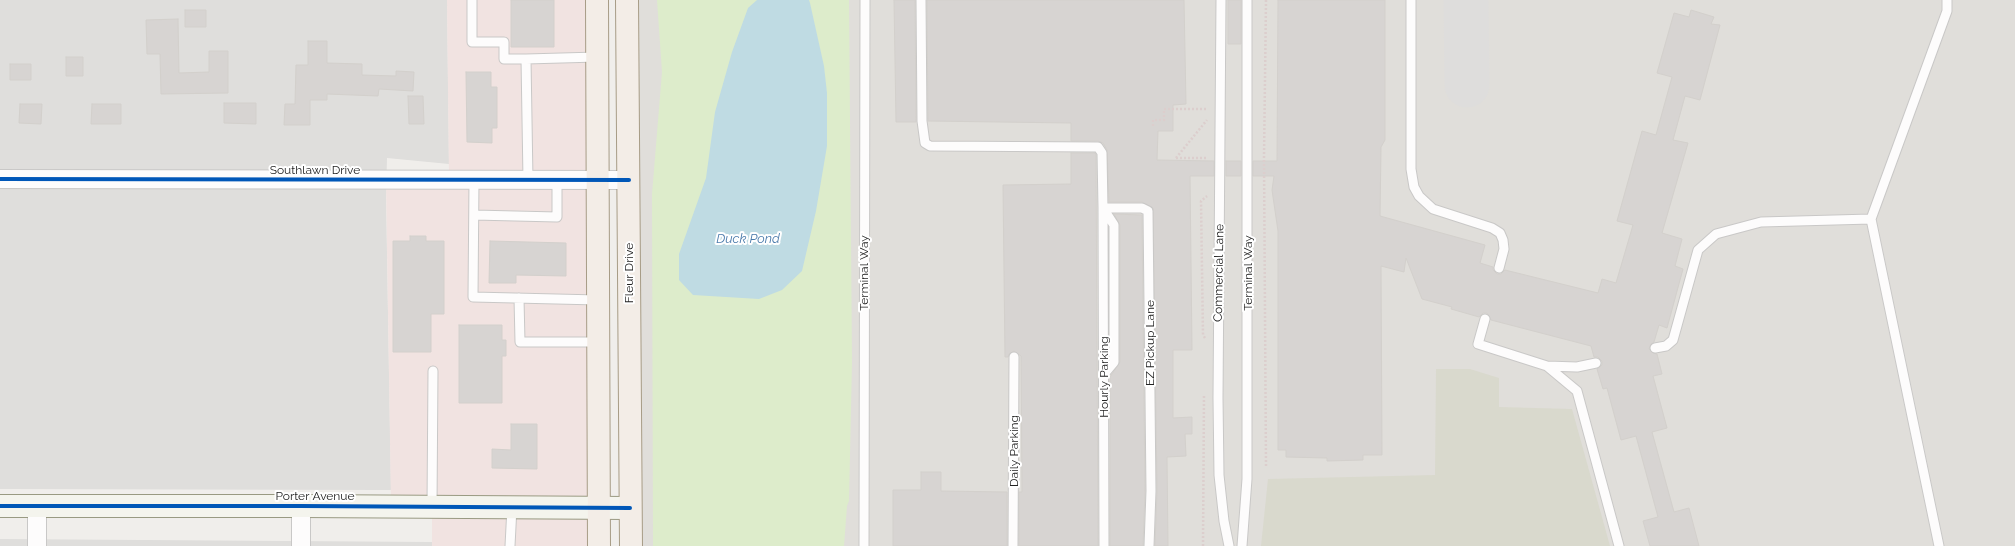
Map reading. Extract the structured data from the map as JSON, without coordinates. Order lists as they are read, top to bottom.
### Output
{
  "streets": {
    "main road": ["Fleur Drive"],
    "street": ["Southlawn Drive", "Porter Avenue"],
    "lane": [
      "Terminal Way",
      "Commercial Lane",
      "EZ Pickup Lane",
      "Hourly Parking",
      "Daily Parking"
    ]
  },
  "crossings": [
    ["Southlawn Drive", "Fleur Drive"],
    ["Fleur Drive", "Porter Avenue"],
    ["EZ Pickup Lane", "Hourly Parking"]
  ],
  "water": ["Duck Pond"]
}
